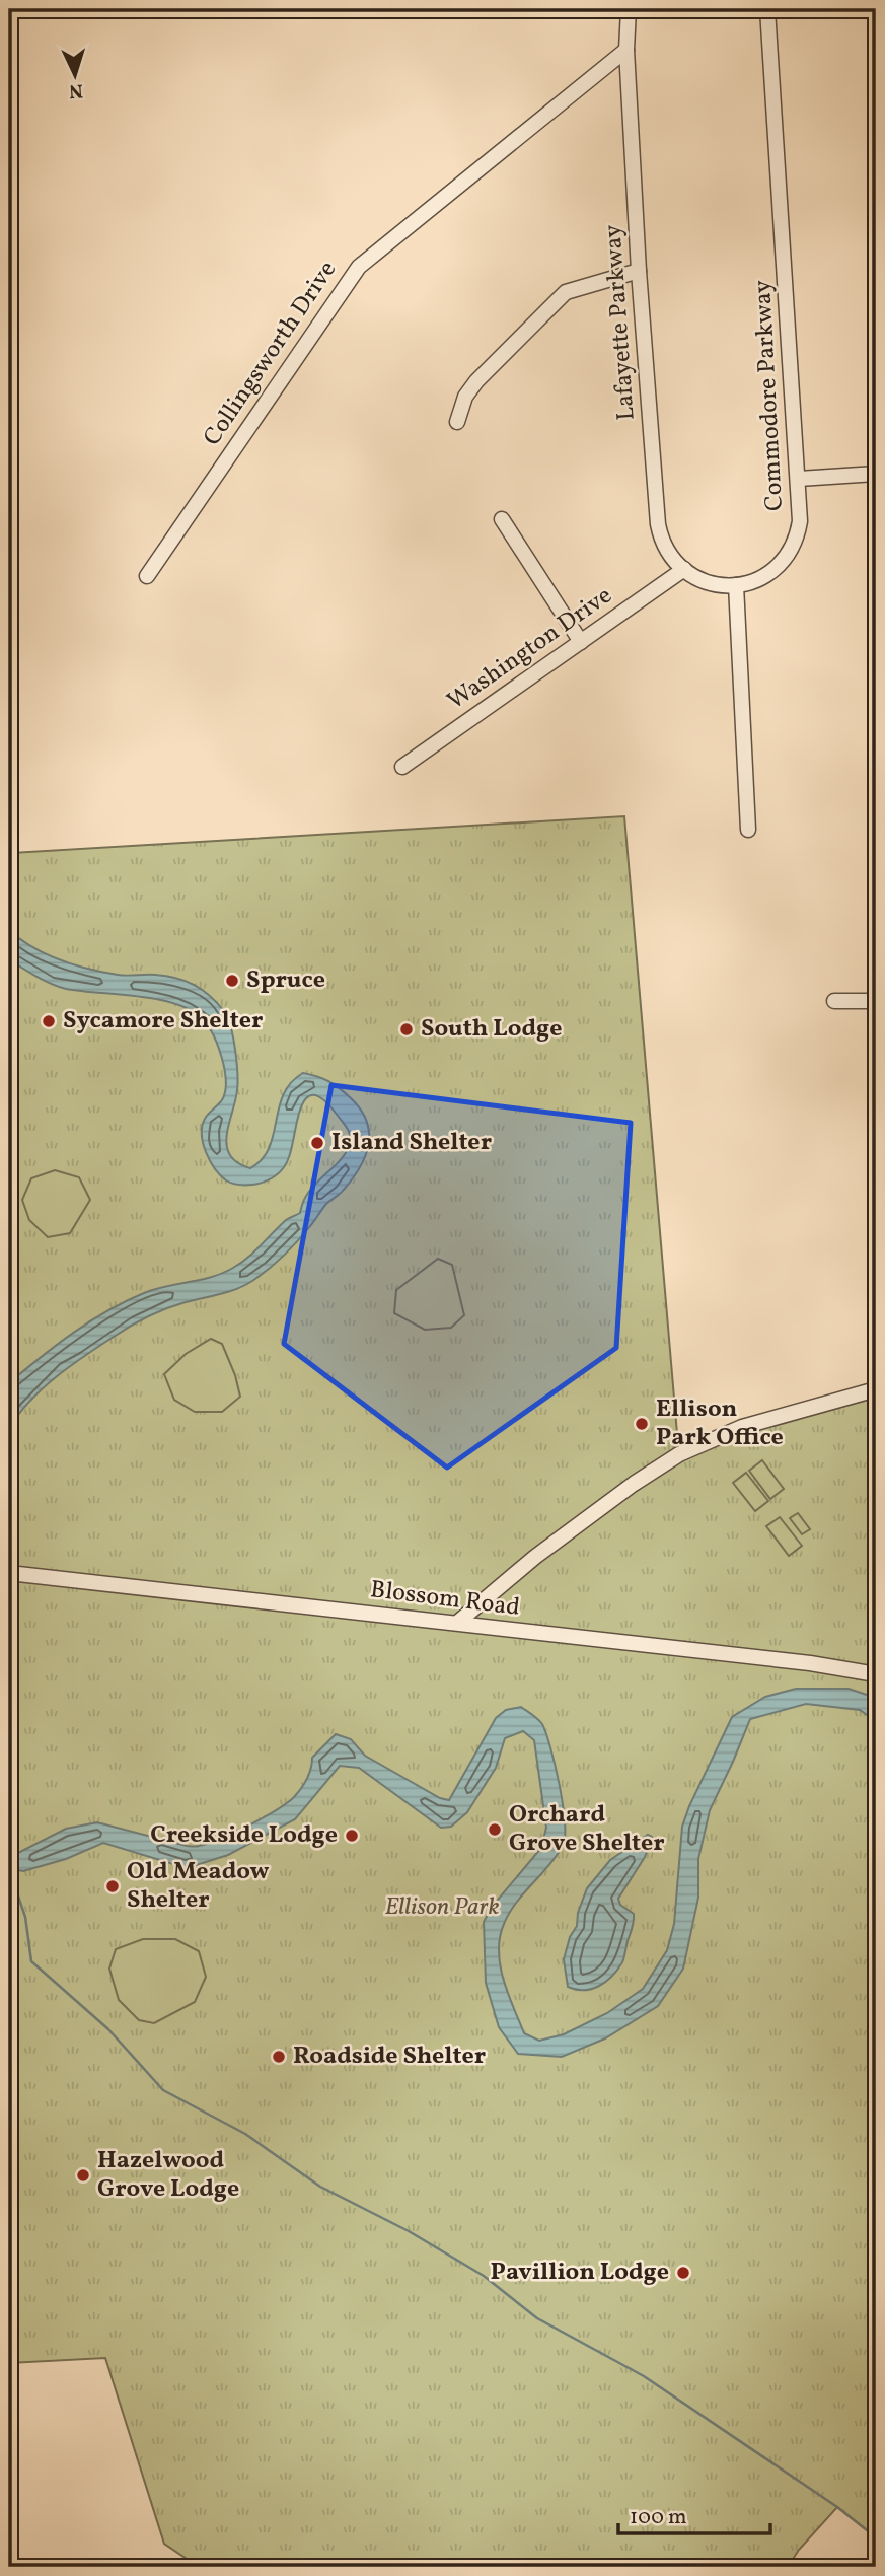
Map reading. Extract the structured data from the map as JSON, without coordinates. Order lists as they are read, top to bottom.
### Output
{
  "streets": {
    "street": [
      "Lafayette Parkway",
      "Collingsworth Drive",
      "Commodore Parkway",
      "Washington Drive",
      "Blossom Road"
    ]
  },
  "crossings": [
    ["Lafayette Parkway", "Collingsworth Drive"],
    ["Lafayette Parkway", "Washington Drive"]
  ],
  "parks": ["Ellison Park"],
  "places": [
    "Spruce",
    "Sycamore Shelter",
    "South Lodge",
    "Island Shelter",
    "Ellison Park Office",
    "Orchard Grove Shelter",
    "Creekside Lodge",
    "Old Meadow Shelter",
    "Roadside Shelter",
    "Hazelwood Grove Lodge",
    "Pavillion Lodge"
  ],
  "scale_bar": "100 m",
  "north": "bottom"
}
